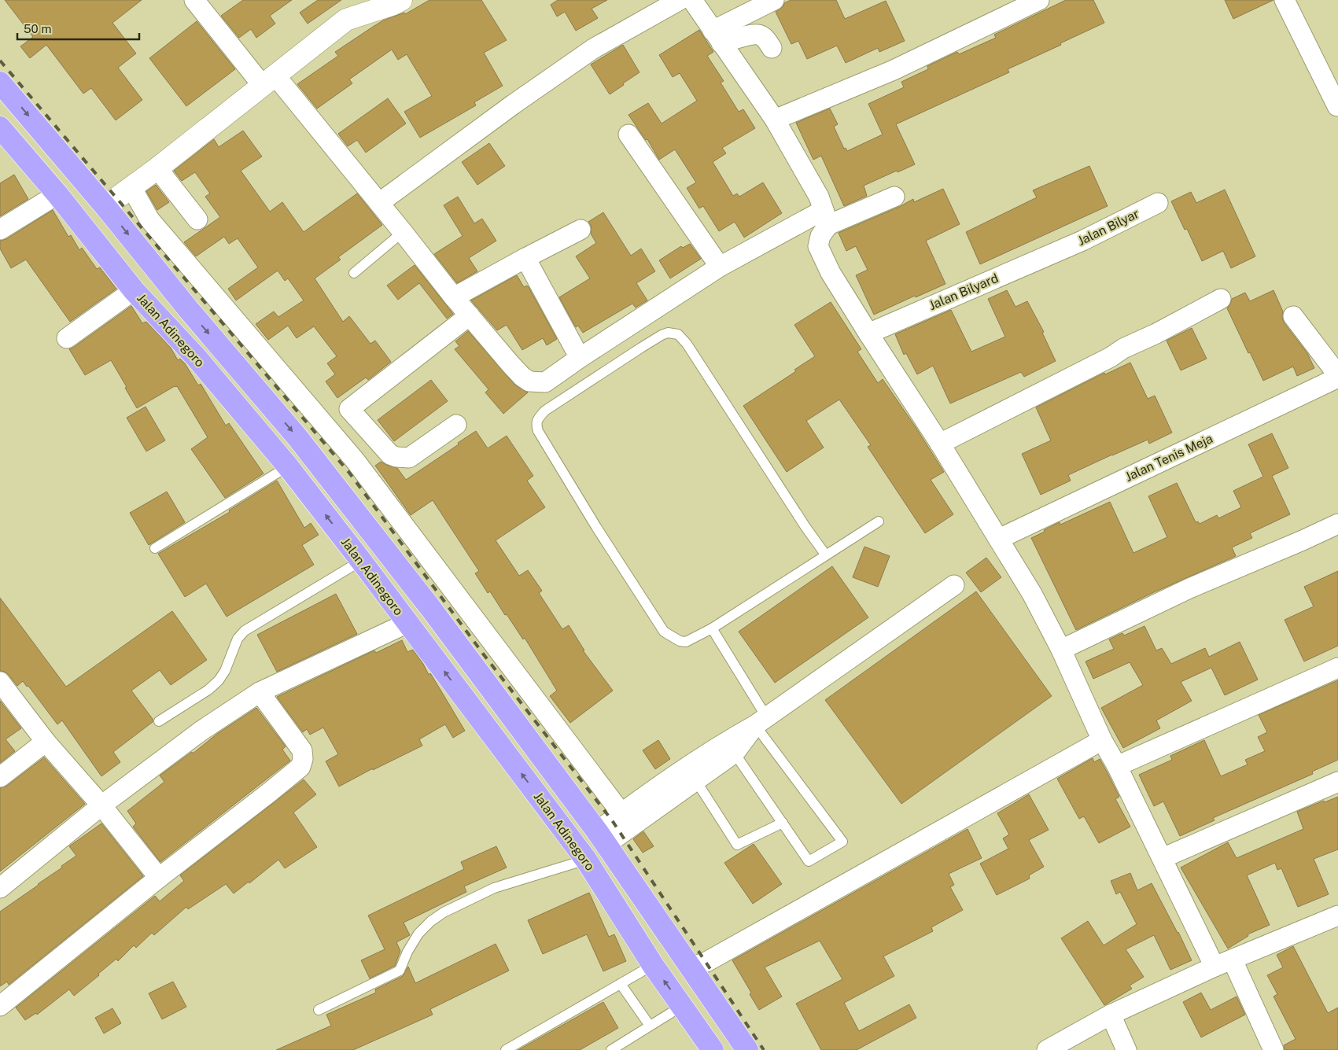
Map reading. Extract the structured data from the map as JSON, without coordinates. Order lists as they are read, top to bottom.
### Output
{
  "streets": {
    "highway": ["Jalan Adinegoro"],
    "street": ["Jalan Bilyar", "Jalan Bilyard", "Jalan Tenis Meja"]
  },
  "crossings": [
    ["Jalan Bilyar", "Jalan Bilyard"]
  ],
  "scale_bar": "50 m"
}
